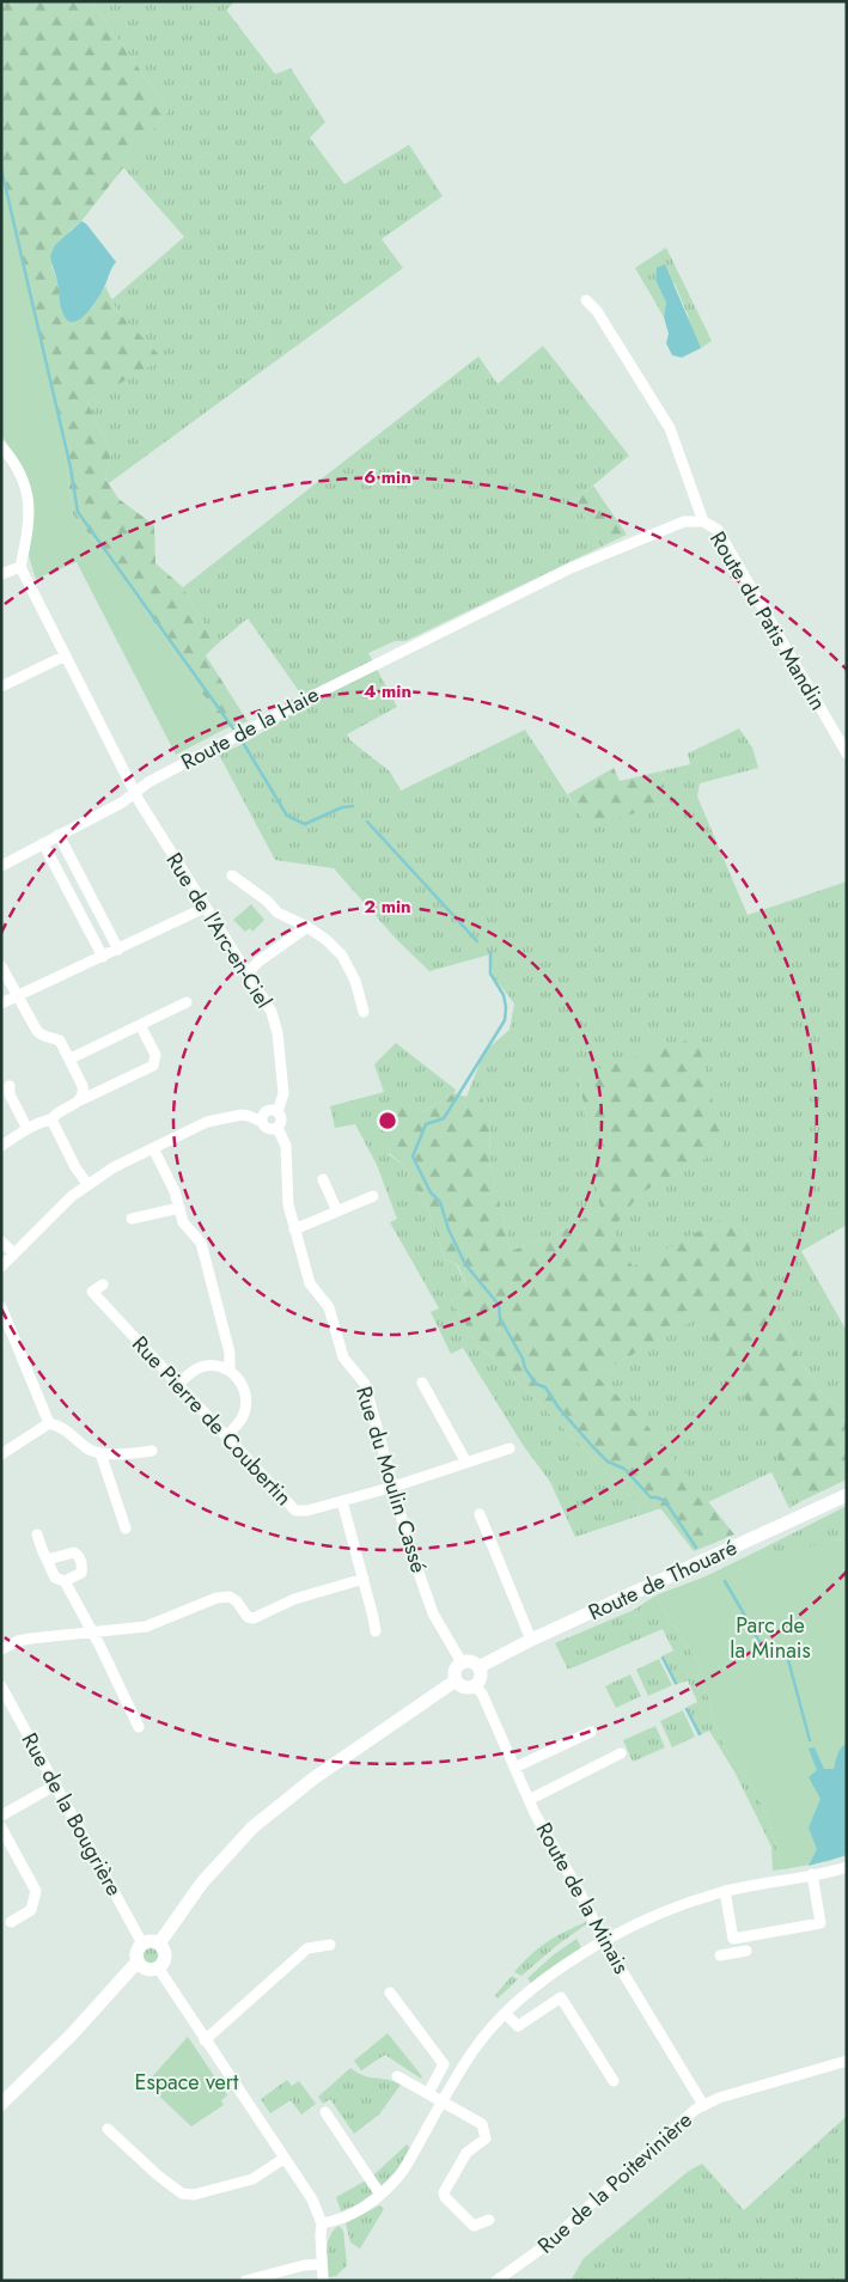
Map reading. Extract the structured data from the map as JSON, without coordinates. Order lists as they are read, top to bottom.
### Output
{
  "streets": {
    "street": [
      "Route du Patis Mandin",
      "Route de la Haie",
      "Rue de l'Arc-en-Ciel",
      "Rue Pierre de Coubertin",
      "Rue du Moulin Cassé",
      "Route de Thouaré",
      "Rue de la Bougrière",
      "Route de la Minais",
      "Rue de la Poitevinière"
    ]
  },
  "crossings": [
    ["Route du Patis Mandin", "Route de la Haie"],
    ["Route de la Haie", "Rue de l'Arc-en-Ciel"],
    ["Rue de l'Arc-en-Ciel", "Rue du Moulin Cassé"],
    ["Rue Pierre de Coubertin", "Rue du Moulin Cassé"],
    ["Rue du Moulin Cassé", "Route de Thouaré"],
    ["Rue du Moulin Cassé", "Route de la Minais"],
    ["Route de Thouaré", "Route de la Minais"],
    ["Route de la Minais", "Rue de la Poitevinière"]
  ],
  "parks": ["Parc de la Minais", "Espace vert"],
  "rings": ["6 min", "4 min", "2 min"]
}
